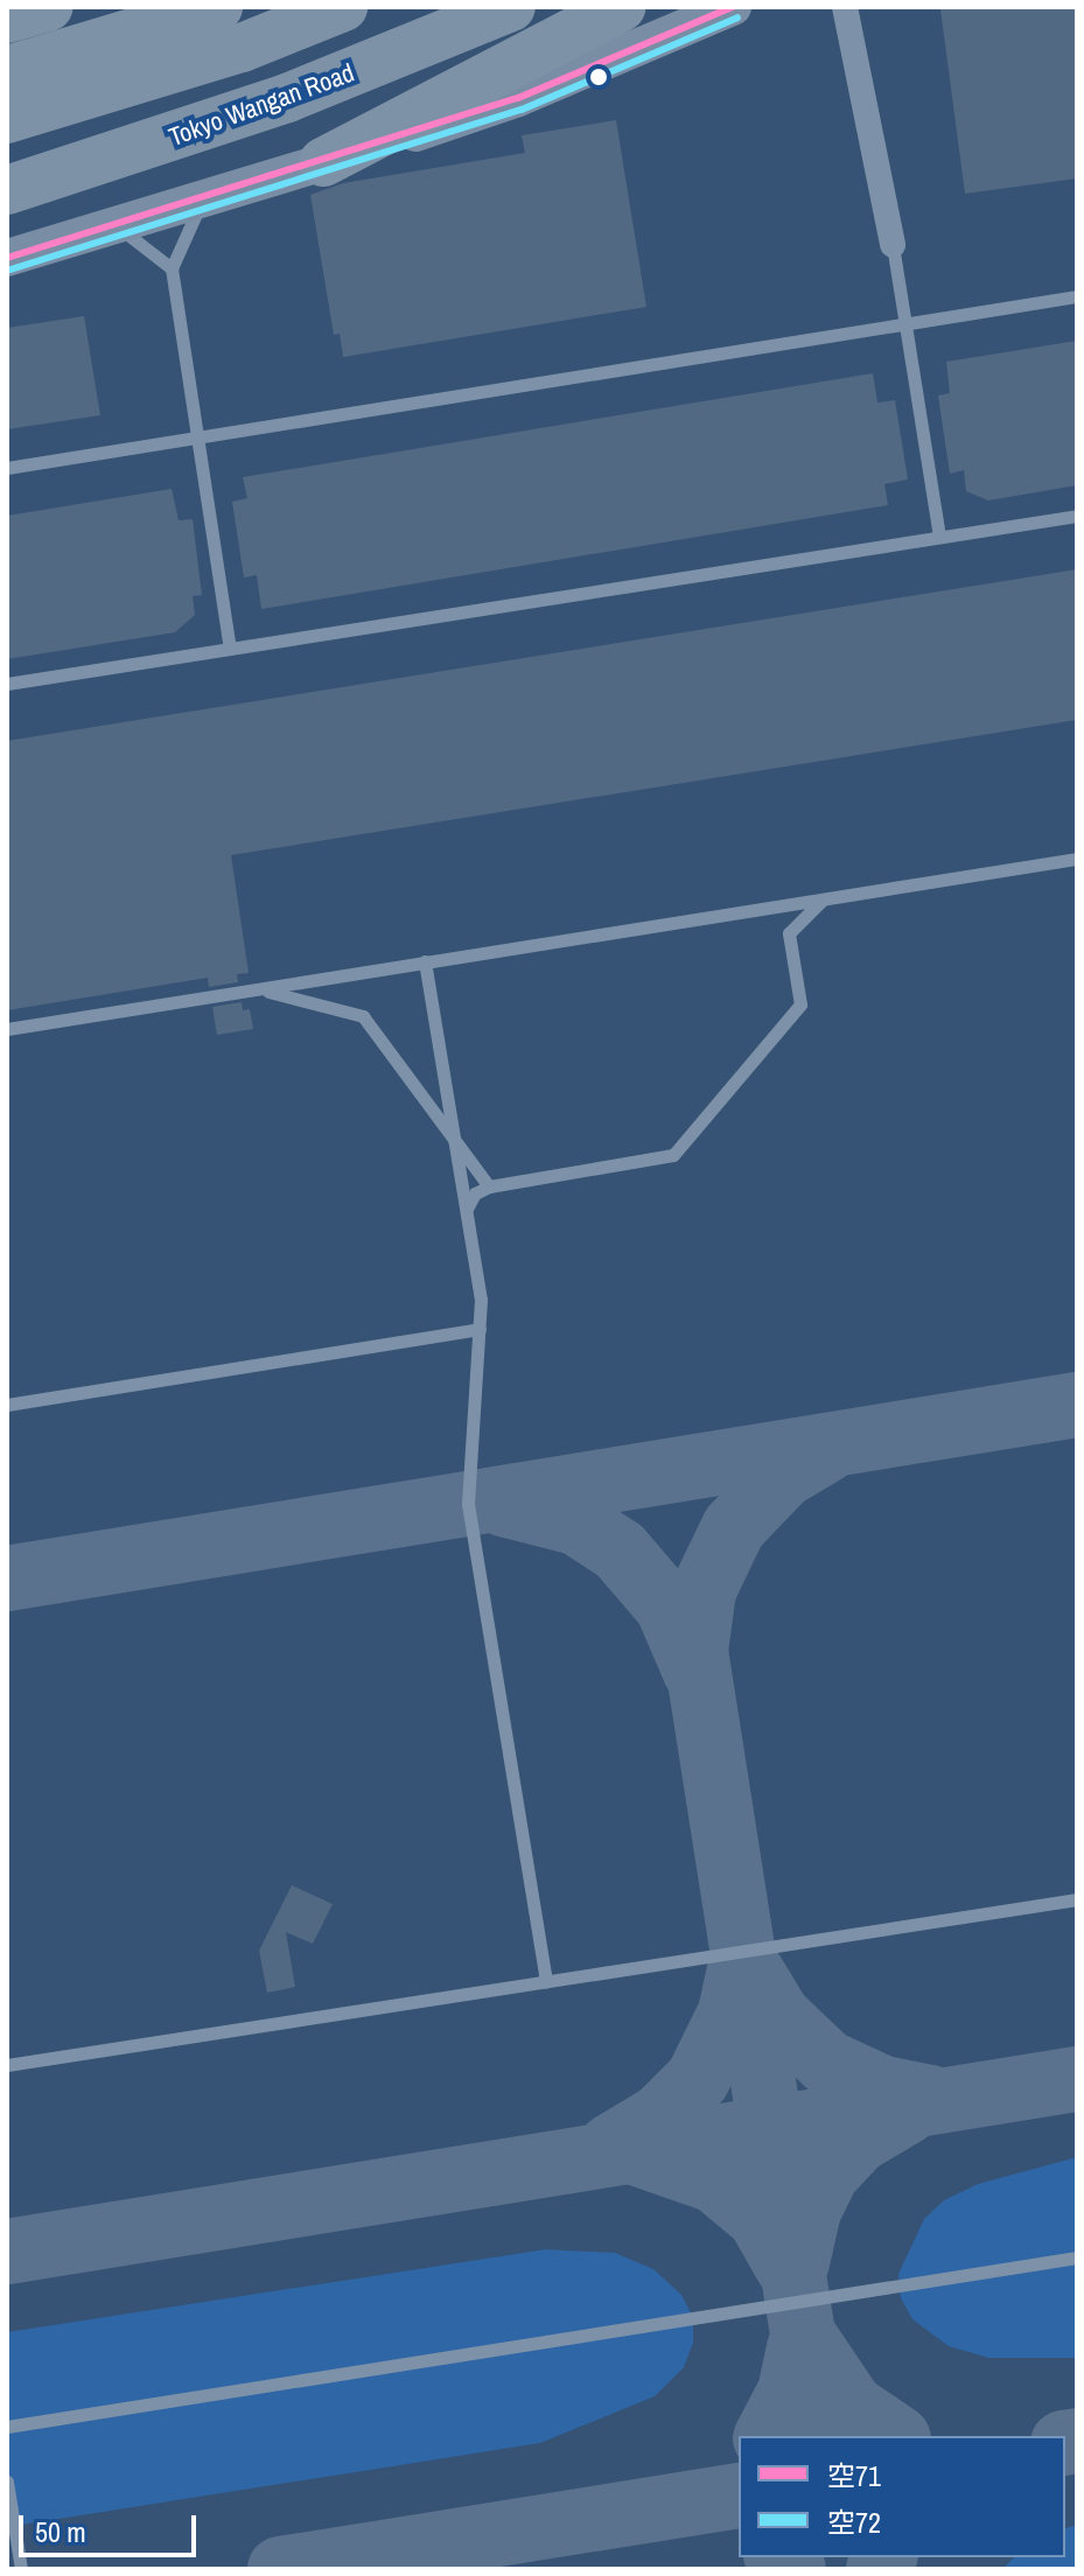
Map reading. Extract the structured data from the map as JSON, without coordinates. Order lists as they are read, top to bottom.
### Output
{
  "streets": {
    "highway": ["Tokyo Wangan Road"]
  },
  "lines": ["transit line 空71", "transit line 空72"],
  "legend": ["空71", "空72"],
  "scale_bar": "50 m"
}
